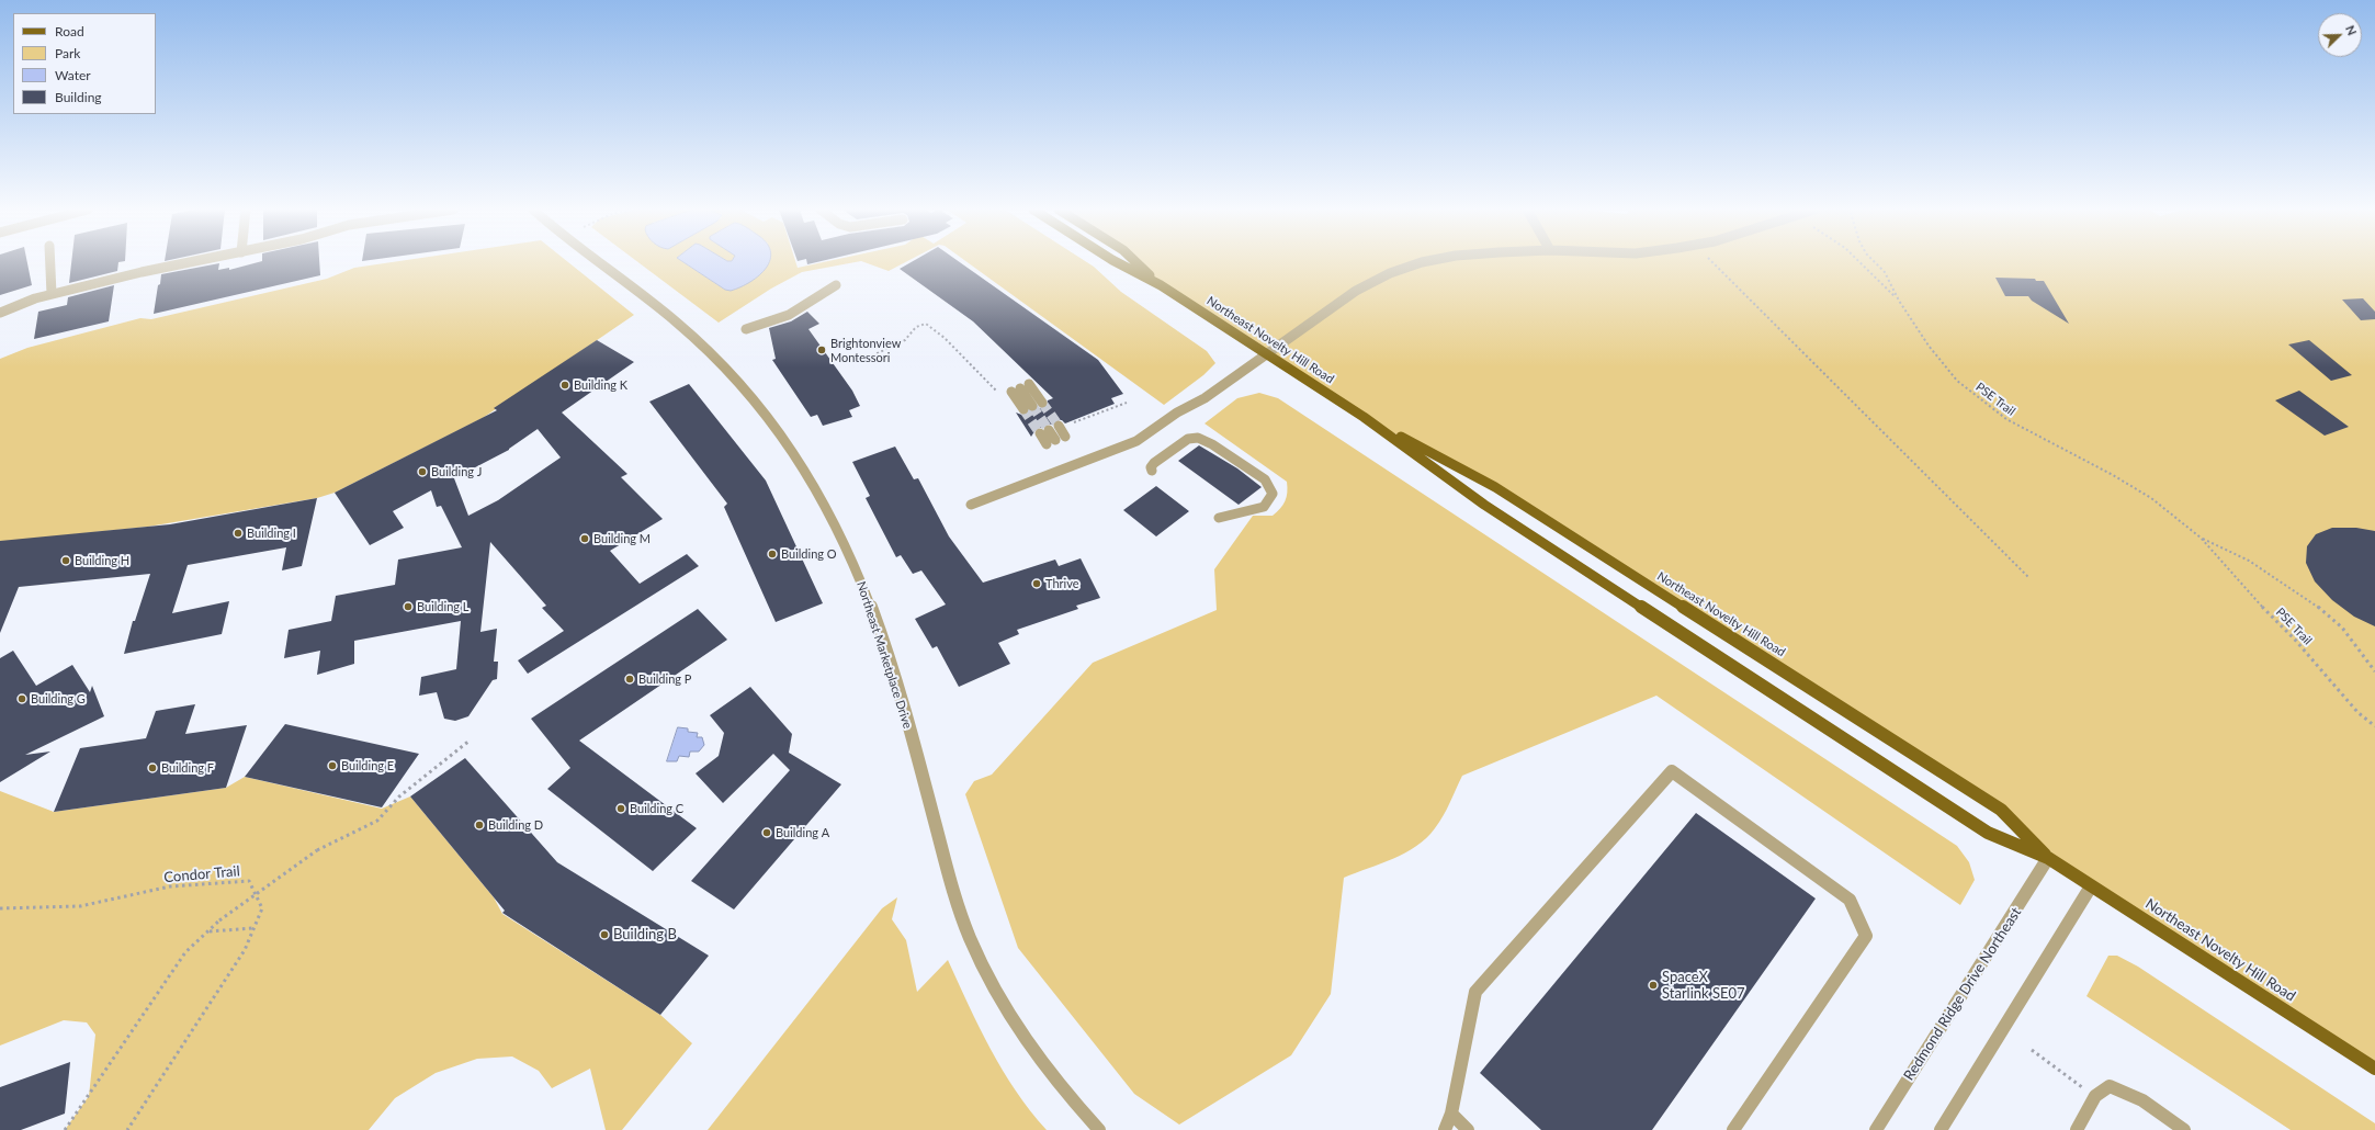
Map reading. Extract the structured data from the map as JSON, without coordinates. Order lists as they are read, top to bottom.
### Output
{
  "streets": {
    "main road": ["Northeast Novelty Hill Road"],
    "street": ["Northeast Marketplace Drive", "Redmond Ridge Drive Northeast"],
    "path": ["PSE Trail", "Condor Trail"]
  },
  "crossings": [
    ["Northeast Novelty Hill Road", "Redmond Ridge Drive Northeast"]
  ],
  "places": [
    "Brightonview Montessori",
    "Building K",
    "Building J",
    "Building I",
    "Building M",
    "Building O",
    "Building H",
    "Thrive",
    "Building L",
    "Building P",
    "Building G",
    "Building E",
    "Building F",
    "Building C",
    "Building D",
    "Building A",
    "Building B",
    "SpaceX Starlink SE07"
  ],
  "legend": [
    "Road",
    "Park",
    "Water",
    "Building"
  ],
  "north": "top right"
}
